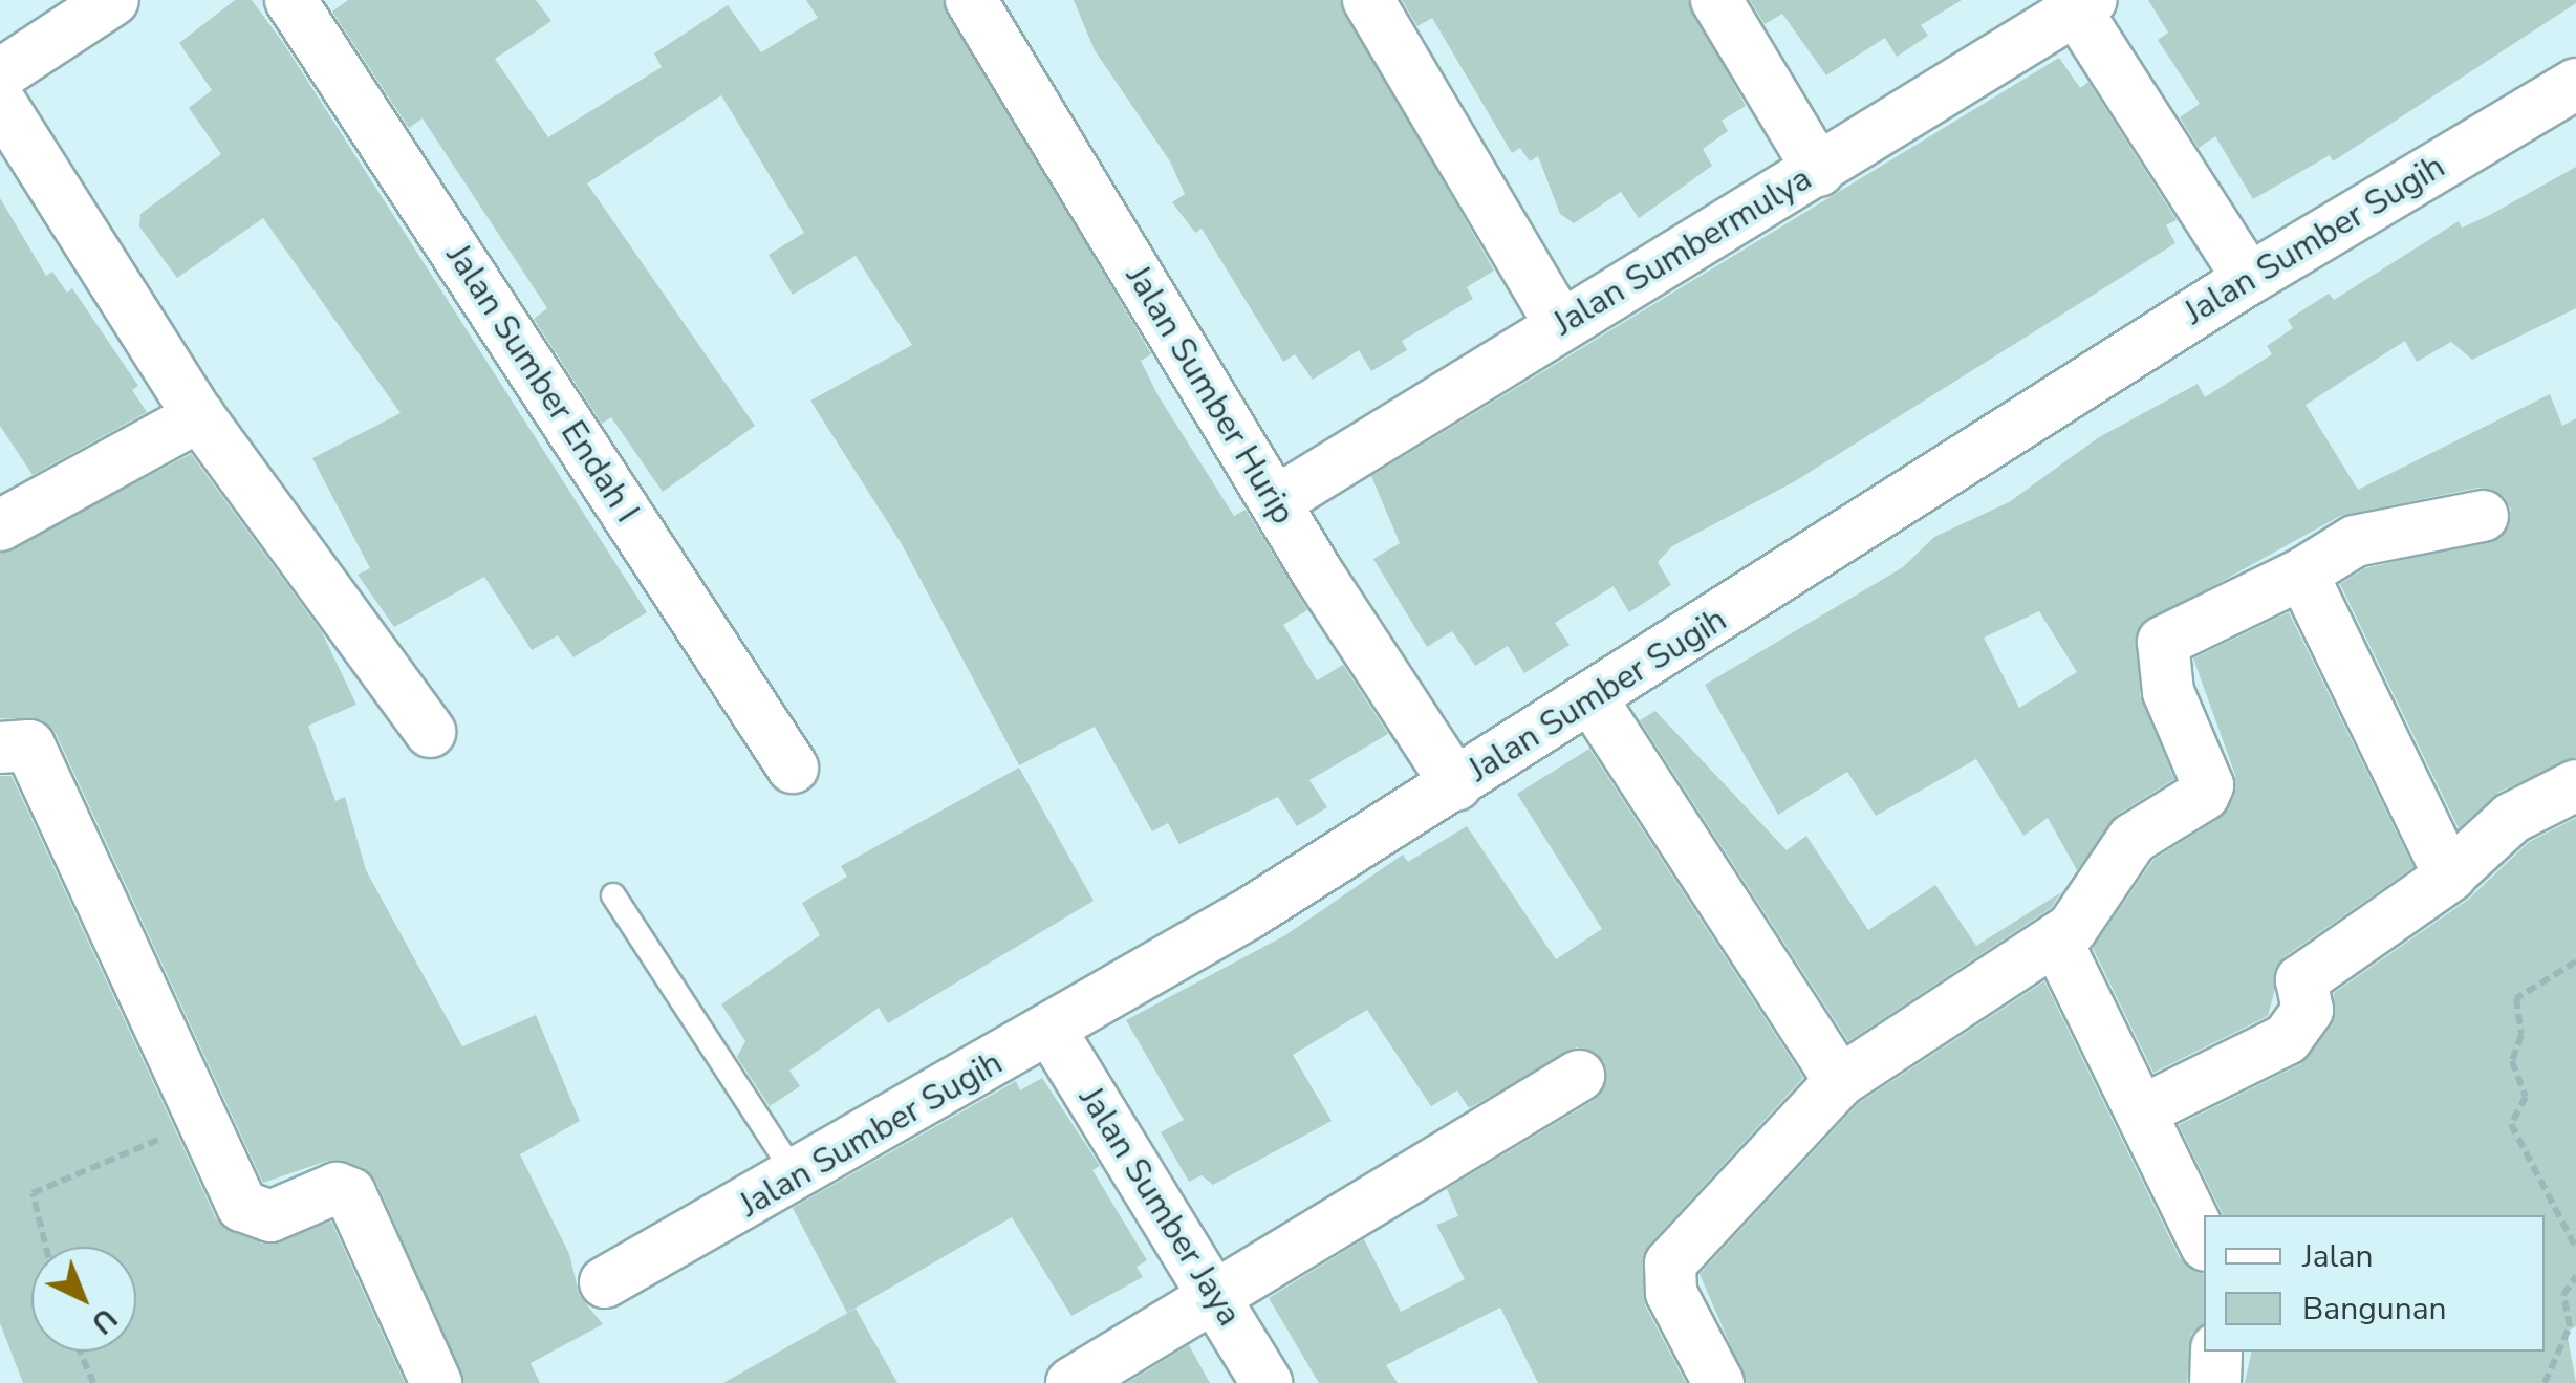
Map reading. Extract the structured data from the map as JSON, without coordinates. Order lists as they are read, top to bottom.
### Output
{
  "streets": {
    "street": [
      "Jalan Sumber Sugih",
      "Jalan Sumbermulya",
      "Jalan Sumber Endah I",
      "Jalan Sumber Hurip",
      "Jalan Sumber Jaya"
    ]
  },
  "crossings": [
    ["Jalan Sumber Sugih", "Jalan Sumber Hurip"],
    ["Jalan Sumber Sugih", "Jalan Sumber Jaya"],
    ["Jalan Sumbermulya", "Jalan Sumber Hurip"]
  ],
  "legend": ["Jalan", "Bangunan"],
  "north": "bottom right"
}
